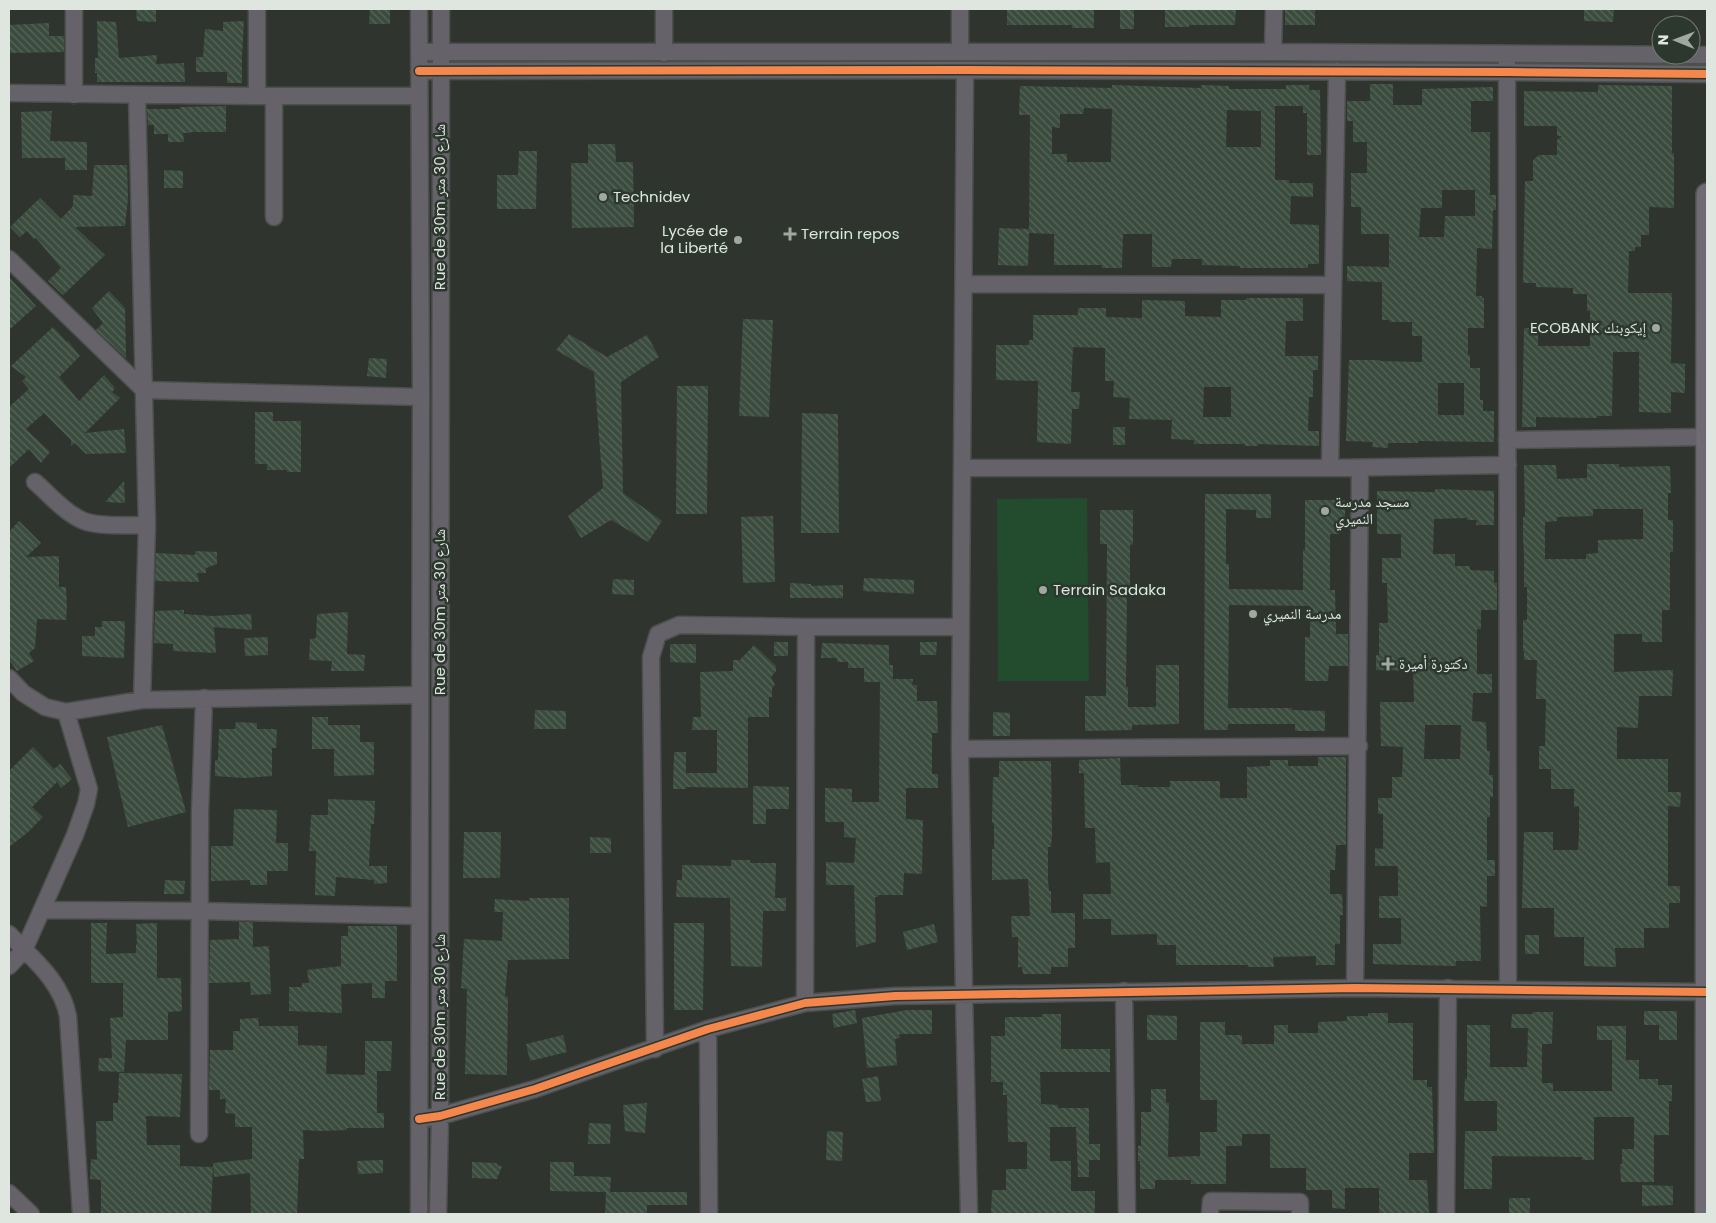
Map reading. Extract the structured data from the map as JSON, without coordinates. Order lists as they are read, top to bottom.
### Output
{
  "streets": {
    "street": ["Rue de 30m شارع 30 متر"]
  },
  "places": {
    "other": [
      "Technidev",
      "Lycée de la Liberté",
      "ECOBANK إيكوبنك",
      "مسجد مدرسة النميري",
      "Terrain Sadaka",
      "مدرسة النميري"
    ],
    "health": ["Terrain repos", "دكتورة أميرة"]
  },
  "north": "left"
}
